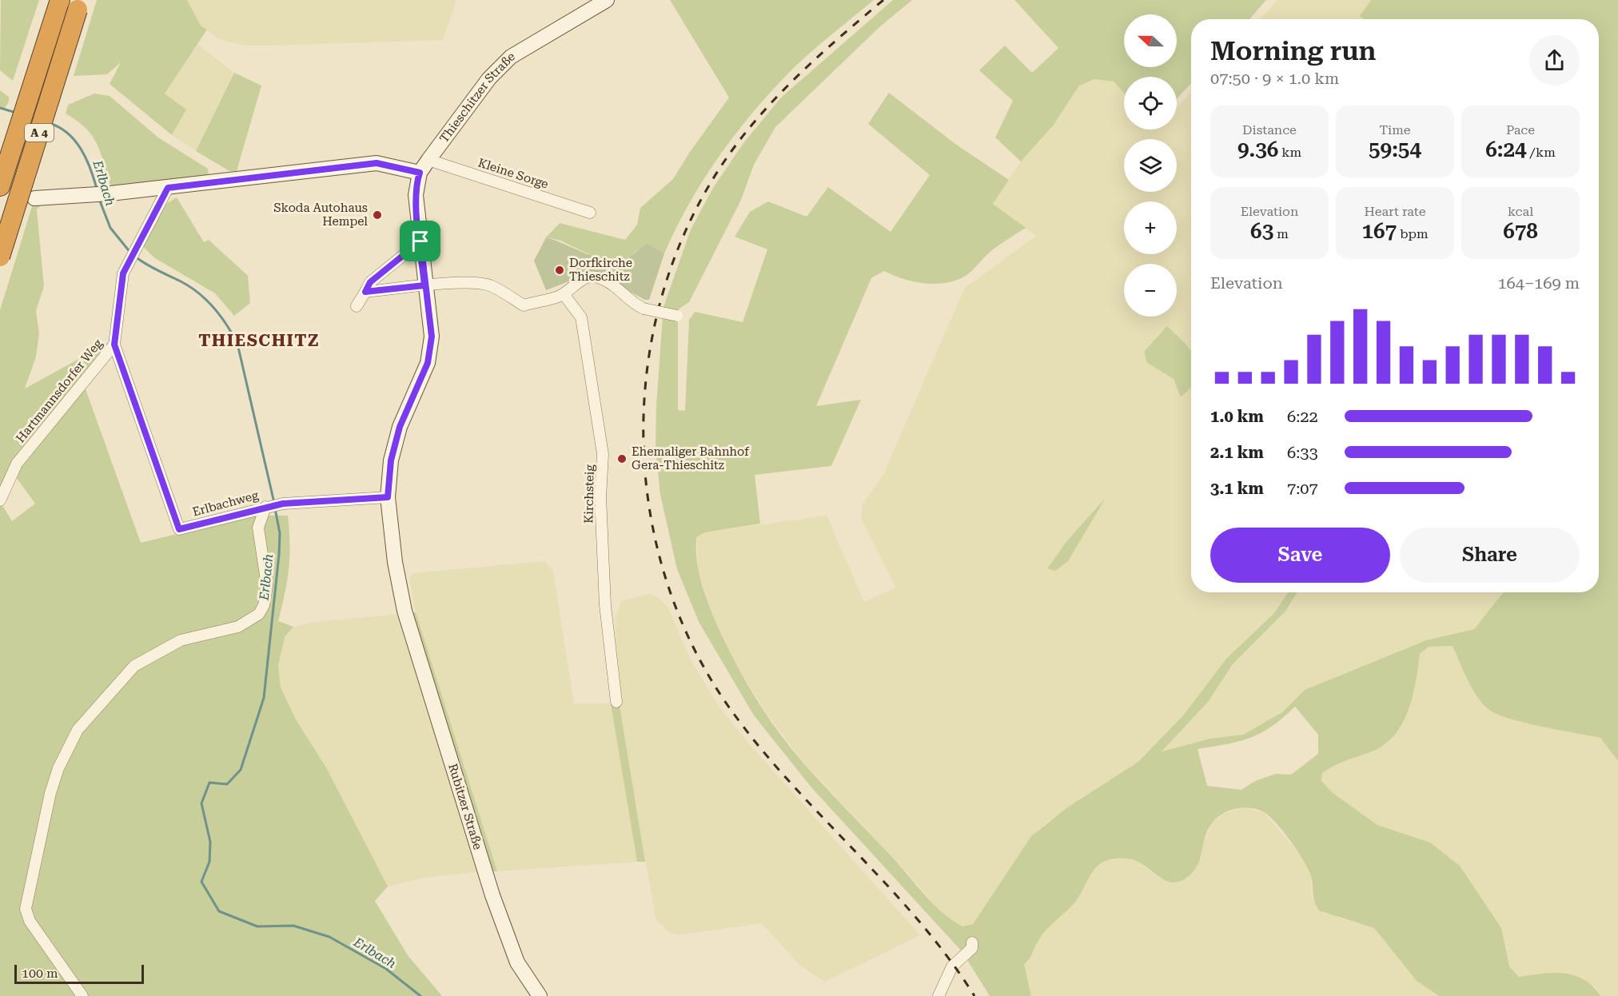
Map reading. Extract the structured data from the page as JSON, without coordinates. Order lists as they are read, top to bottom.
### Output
{
  "streets": {
    "highway": ["A 4"],
    "main road": ["Thieschitzer Straße", "Rubitzer Straße"],
    "street": [
      "Kleine Sorge",
      "Hartmannsdorfer Weg",
      "Kirchsteig",
      "Erlbachweg"
    ]
  },
  "crossings": [
    ["Thieschitzer Straße", "Kleine Sorge"],
    ["Thieschitzer Straße", "Erlbachweg"],
    ["Thieschitzer Straße", "Rubitzer Straße"],
    ["Hartmannsdorfer Weg", "Erlbachweg"]
  ],
  "districts": ["THIESCHITZ"],
  "water": ["Erlbach"],
  "places": ["Skoda Autohaus Hempel", "Dorfkirche Thieschitz", "Ehemaliger Bahnhof Gera-Thieschitz"],
  "scale_bar": "100 m",
  "north": "left",
  "page": {
    "map_buttons": ["+", "−"],
    "heading": ["Morning run", "07:50 · 9 × 1.0 km"],
    "stats": [
      ["Distance", "9.36 km"],
      ["Time", "59:54"],
      ["Pace", "6:24 /km"],
      ["Elevation", "63 m"],
      ["Heart rate", "167 bpm"],
      ["kcal", "678"]
    ],
    "chart": ["Elevation", "164–169 m"],
    "list": [
      {
        "name": "1.0 km",
        "note": "6:22"
      },
      {
        "name": "2.1 km",
        "note": "6:33"
      },
      {
        "name": "3.1 km",
        "note": "7:07"
      }
    ],
    "buttons": ["Save", "Share"],
    "scale": "100 m"
  }
}
